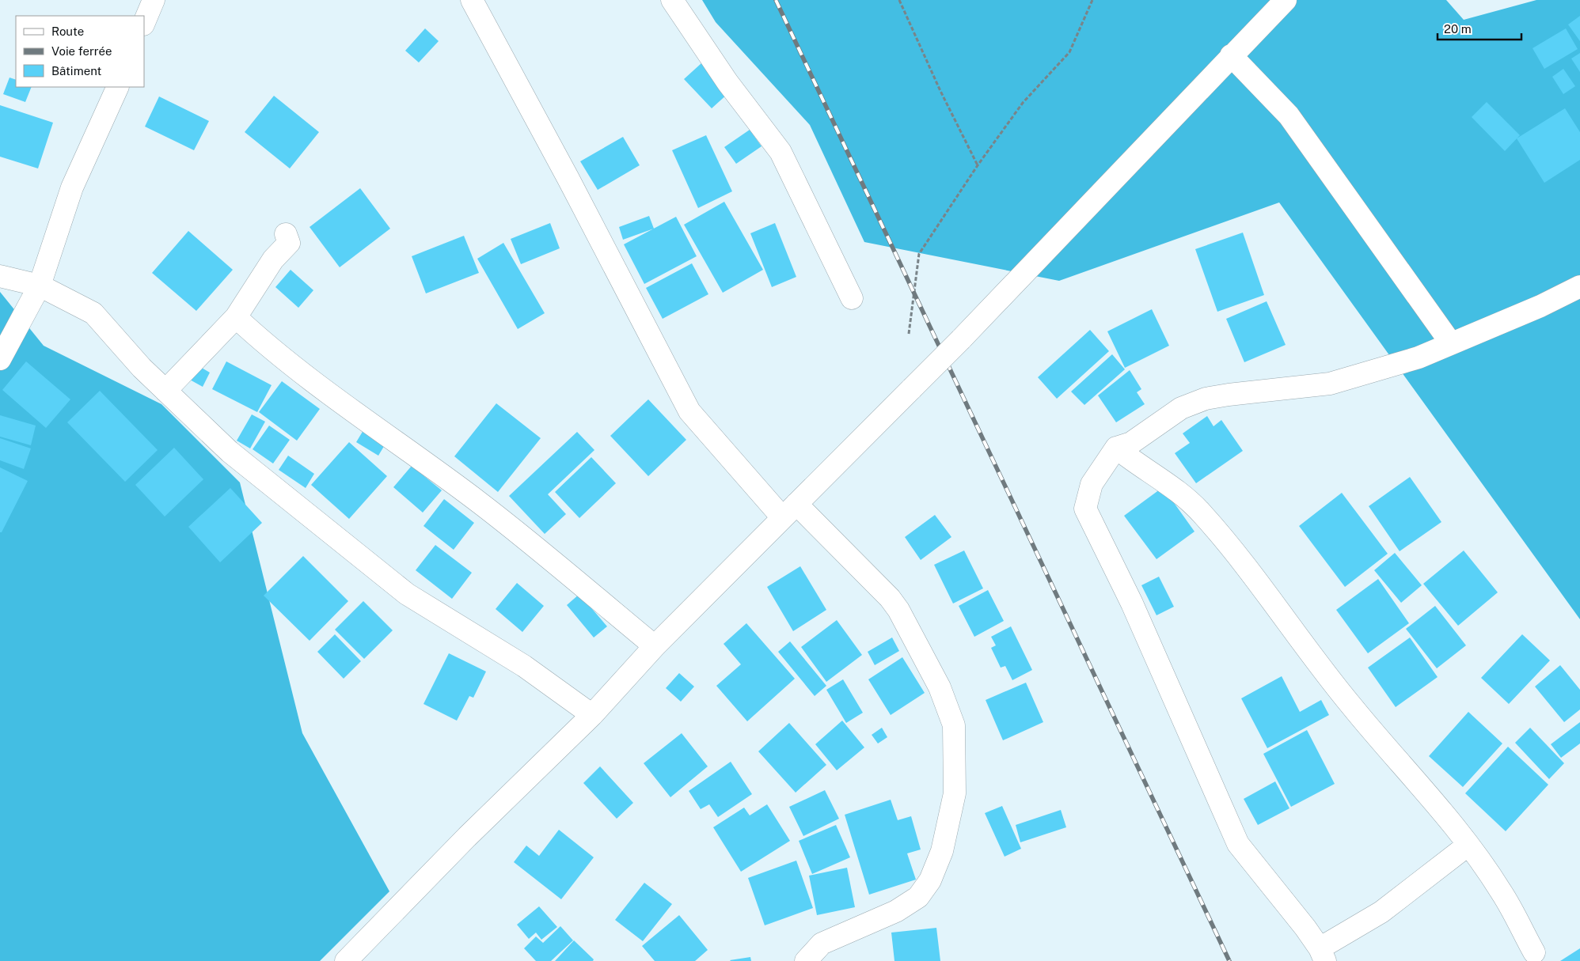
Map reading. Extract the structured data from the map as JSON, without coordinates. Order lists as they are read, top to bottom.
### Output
{
  "legend": ["Route", "Voie ferrée", "Bâtiment"],
  "scale_bar": "20 m"
}
